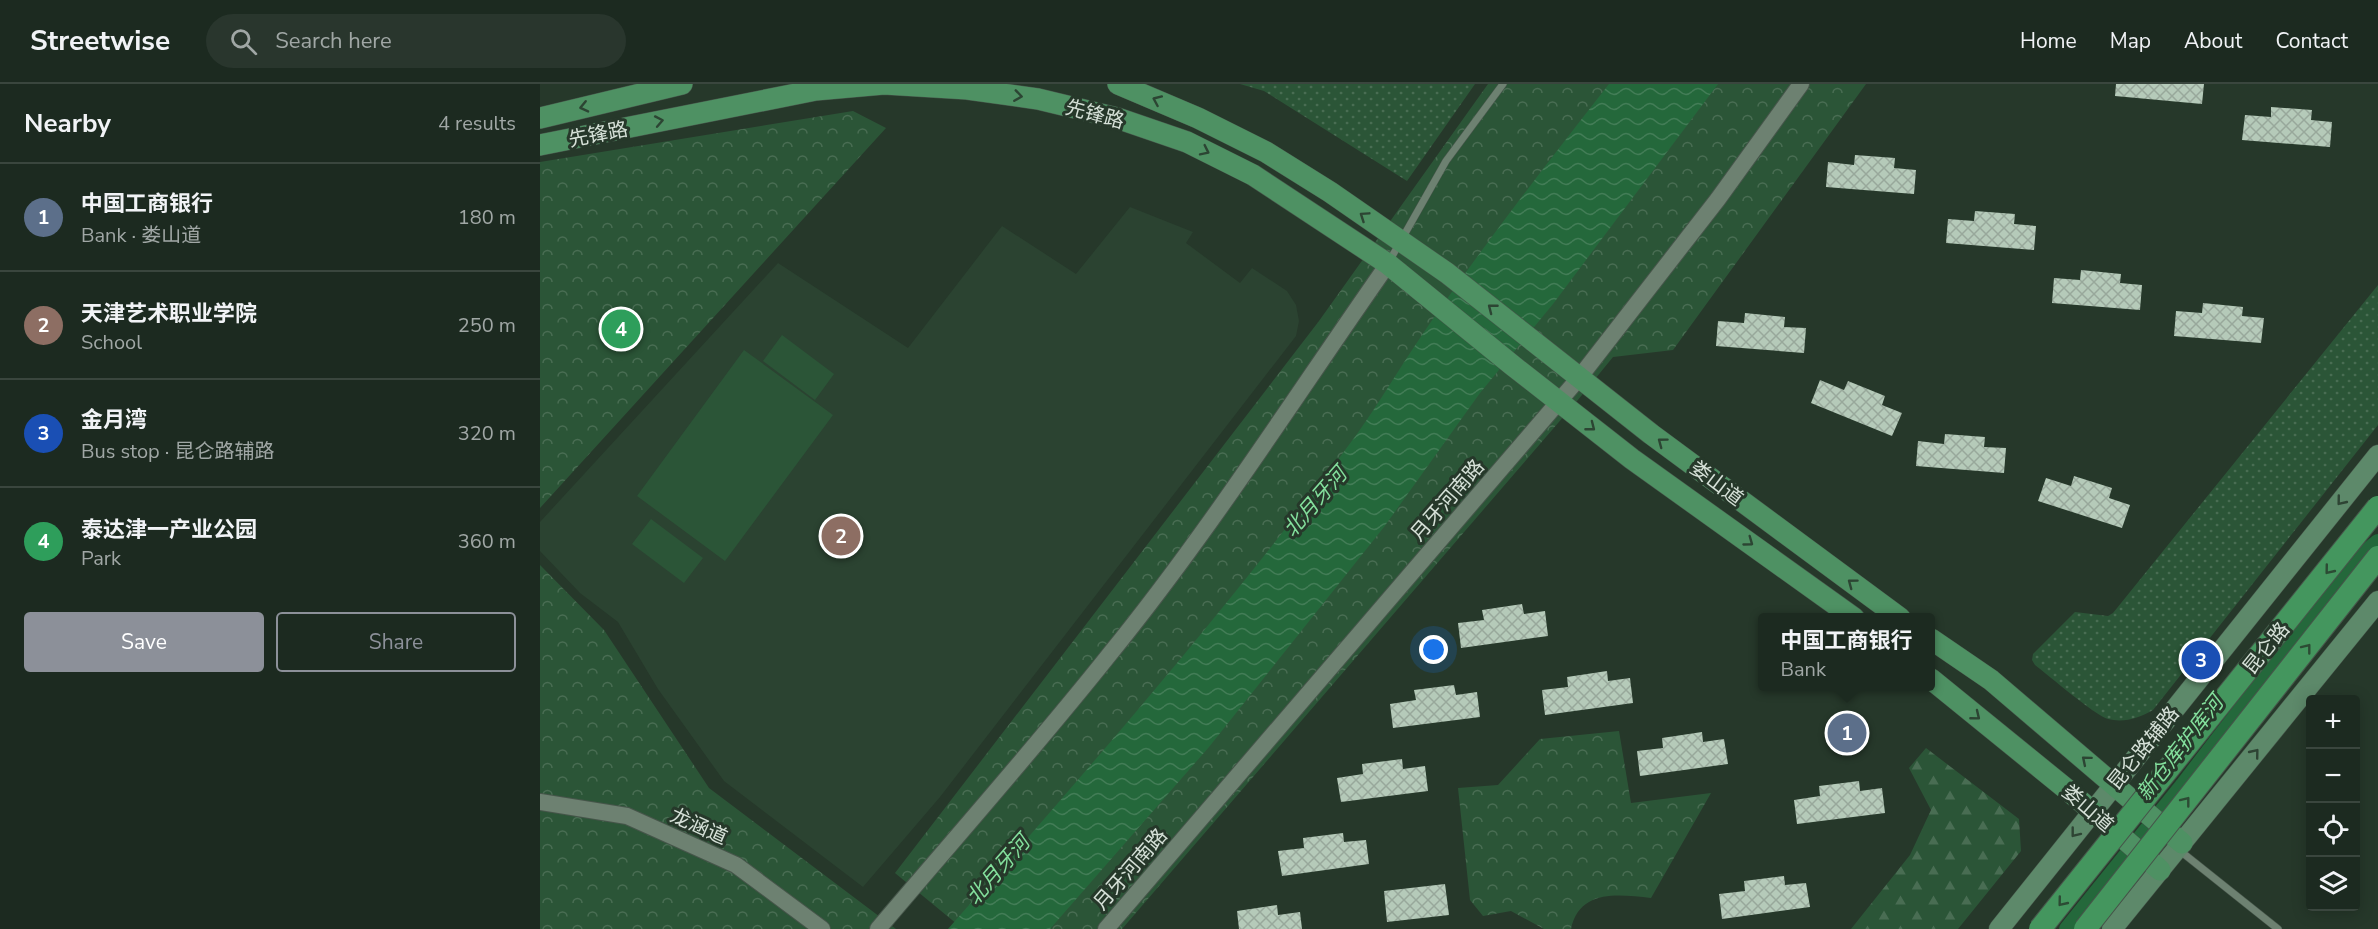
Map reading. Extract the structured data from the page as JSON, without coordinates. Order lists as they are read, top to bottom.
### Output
{
  "streets": {
    "highway": ["昆仑路"],
    "main road": ["先锋路", "娄山道", "昆仑路辅路"],
    "street": ["月牙河南路", "龙涵道"]
  },
  "crossings": [
    ["先锋路", "娄山道"],
    ["娄山道", "月牙河南路"],
    ["娄山道", "昆仑路辅路"]
  ],
  "water": ["北月牙河", "新仓库护库河"],
  "page": {
    "header": "Streetwise",
    "search": "Search here",
    "nav": [
      "Home",
      "Map",
      "About",
      "Contact"
    ],
    "heading": ["Nearby", "4 results"],
    "list": [
      {
        "mark": "1",
        "name": "中国工商银行",
        "note": "Bank · 娄山道",
        "value": "180 m"
      },
      {
        "mark": "2",
        "name": "天津艺术职业学院",
        "note": "School",
        "value": "250 m"
      },
      {
        "mark": "3",
        "name": "金月湾",
        "note": "Bus stop · 昆仑路辅路",
        "value": "320 m"
      },
      {
        "mark": "4",
        "name": "泰达津一产业公园",
        "note": "Park",
        "value": "360 m"
      }
    ],
    "pins": [
      "4",
      "2",
      "3",
      "1"
    ],
    "buttons": ["Save", "Share"],
    "popup": ["中国工商银行", "Bank"],
    "map_buttons": ["+", "−"]
  }
}
